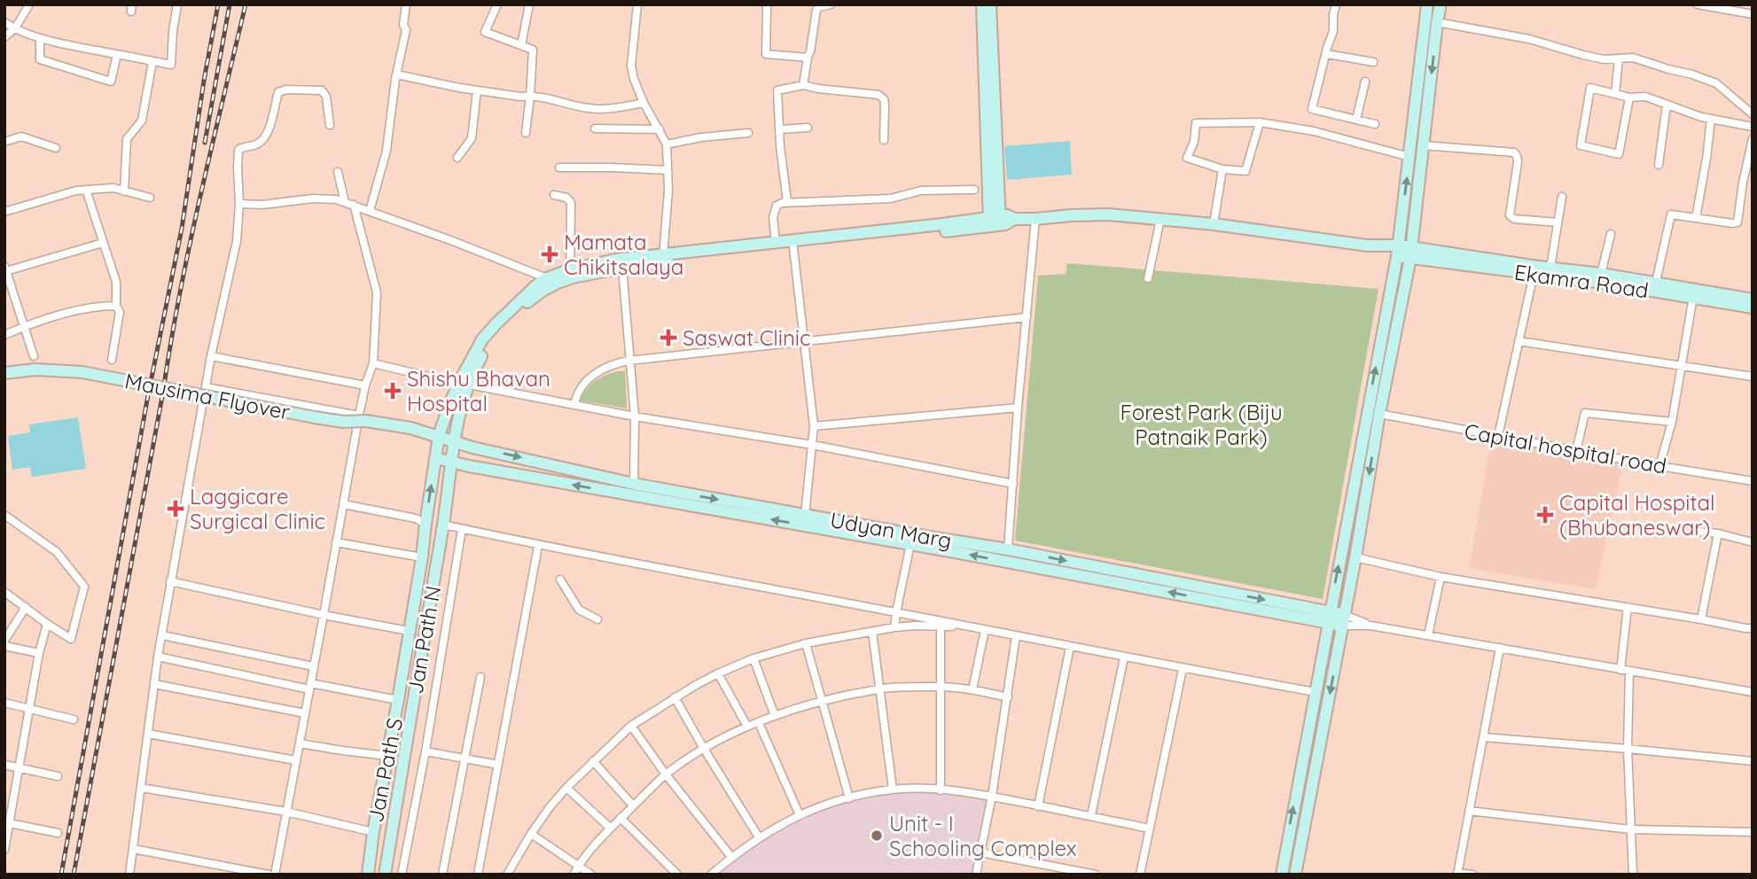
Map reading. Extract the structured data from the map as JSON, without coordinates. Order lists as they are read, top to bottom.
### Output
{
  "streets": {
    "street": [
      "Ekamra Road",
      "Mausima Flyover",
      "Capital hospital road",
      "Udyan Marg",
      "Jan Path N",
      "Jan Path S"
    ]
  },
  "crossings": [
    ["Mausima Flyover", "Udyan Marg"],
    ["Mausima Flyover", "Jan Path S"],
    ["Udyan Marg", "Jan Path N"],
    ["Udyan Marg", "Jan Path S"],
    ["Jan Path N", "Jan Path S"]
  ],
  "parks": ["Forest Park (Biju Patnaik Park)"],
  "places": {
    "health": [
      "Mamata Chikitsalaya",
      "Saswat Clinic",
      "Shishu Bhavan Hospital",
      "Laggicare Surgical Clinic",
      "Capital Hospital (Bhubaneswar)"
    ],
    "other": ["Unit - I Schooling Complex"]
  }
}
